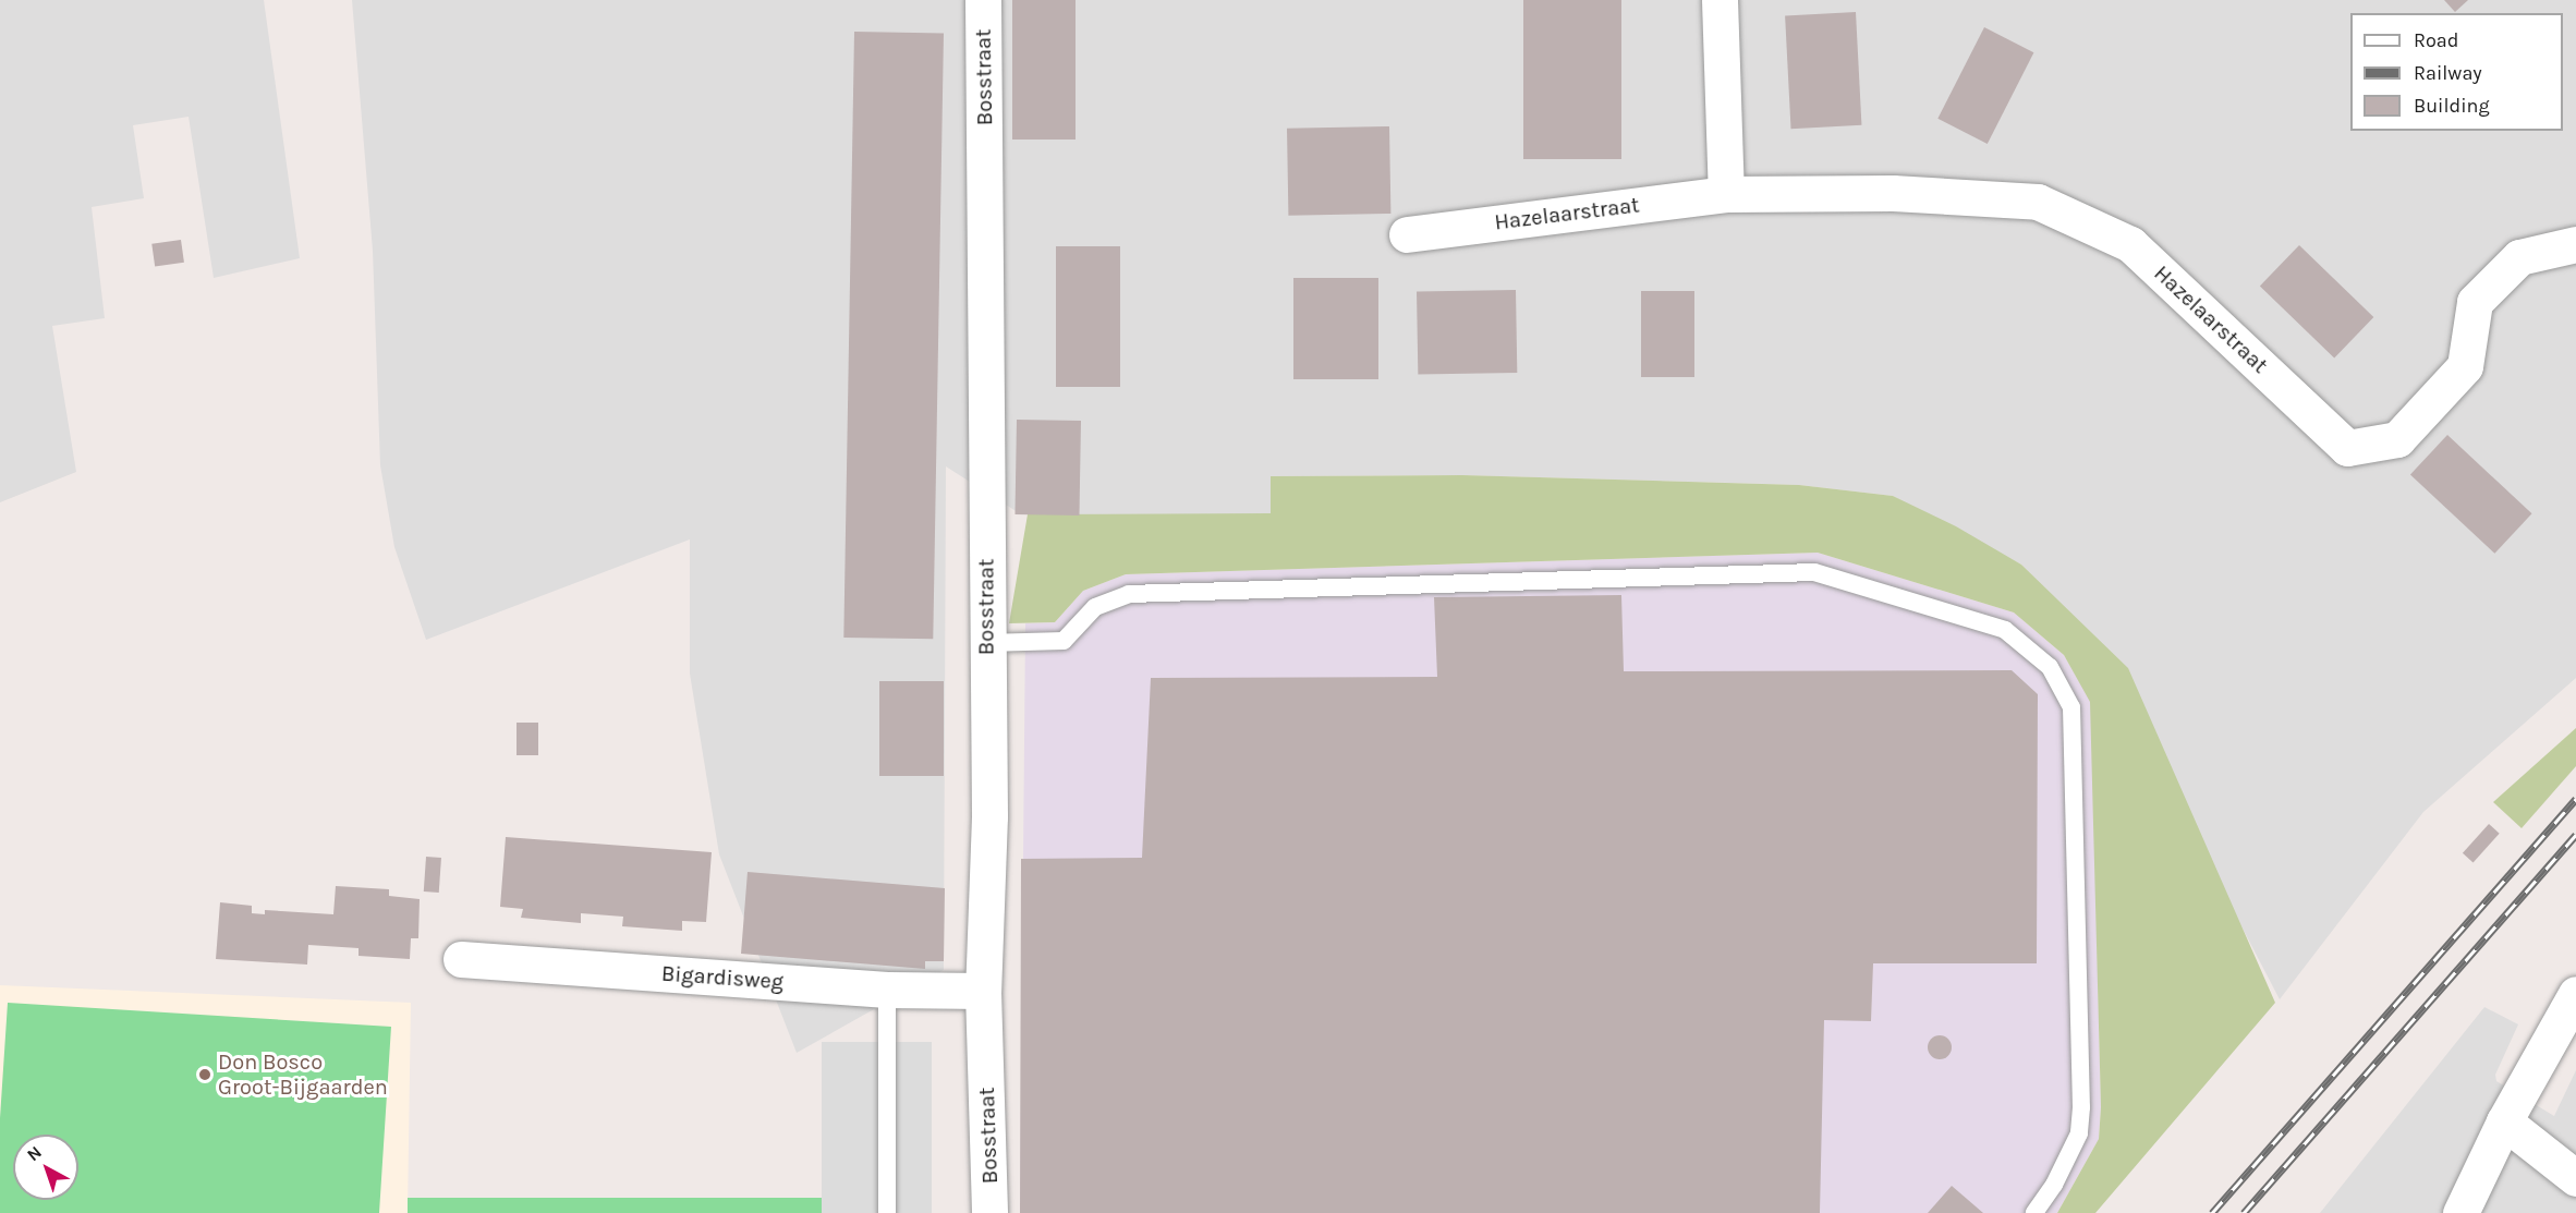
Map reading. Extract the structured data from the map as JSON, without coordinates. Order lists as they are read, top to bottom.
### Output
{
  "streets": {
    "street": ["Bosstraat", "Hazelaarstraat", "Bigardisweg"]
  },
  "crossings": [
    ["Bosstraat", "Bigardisweg"]
  ],
  "places": ["Don Bosco Groot-Bijgaarden"],
  "legend": ["Road", "Railway", "Building"],
  "north": "top left"
}
